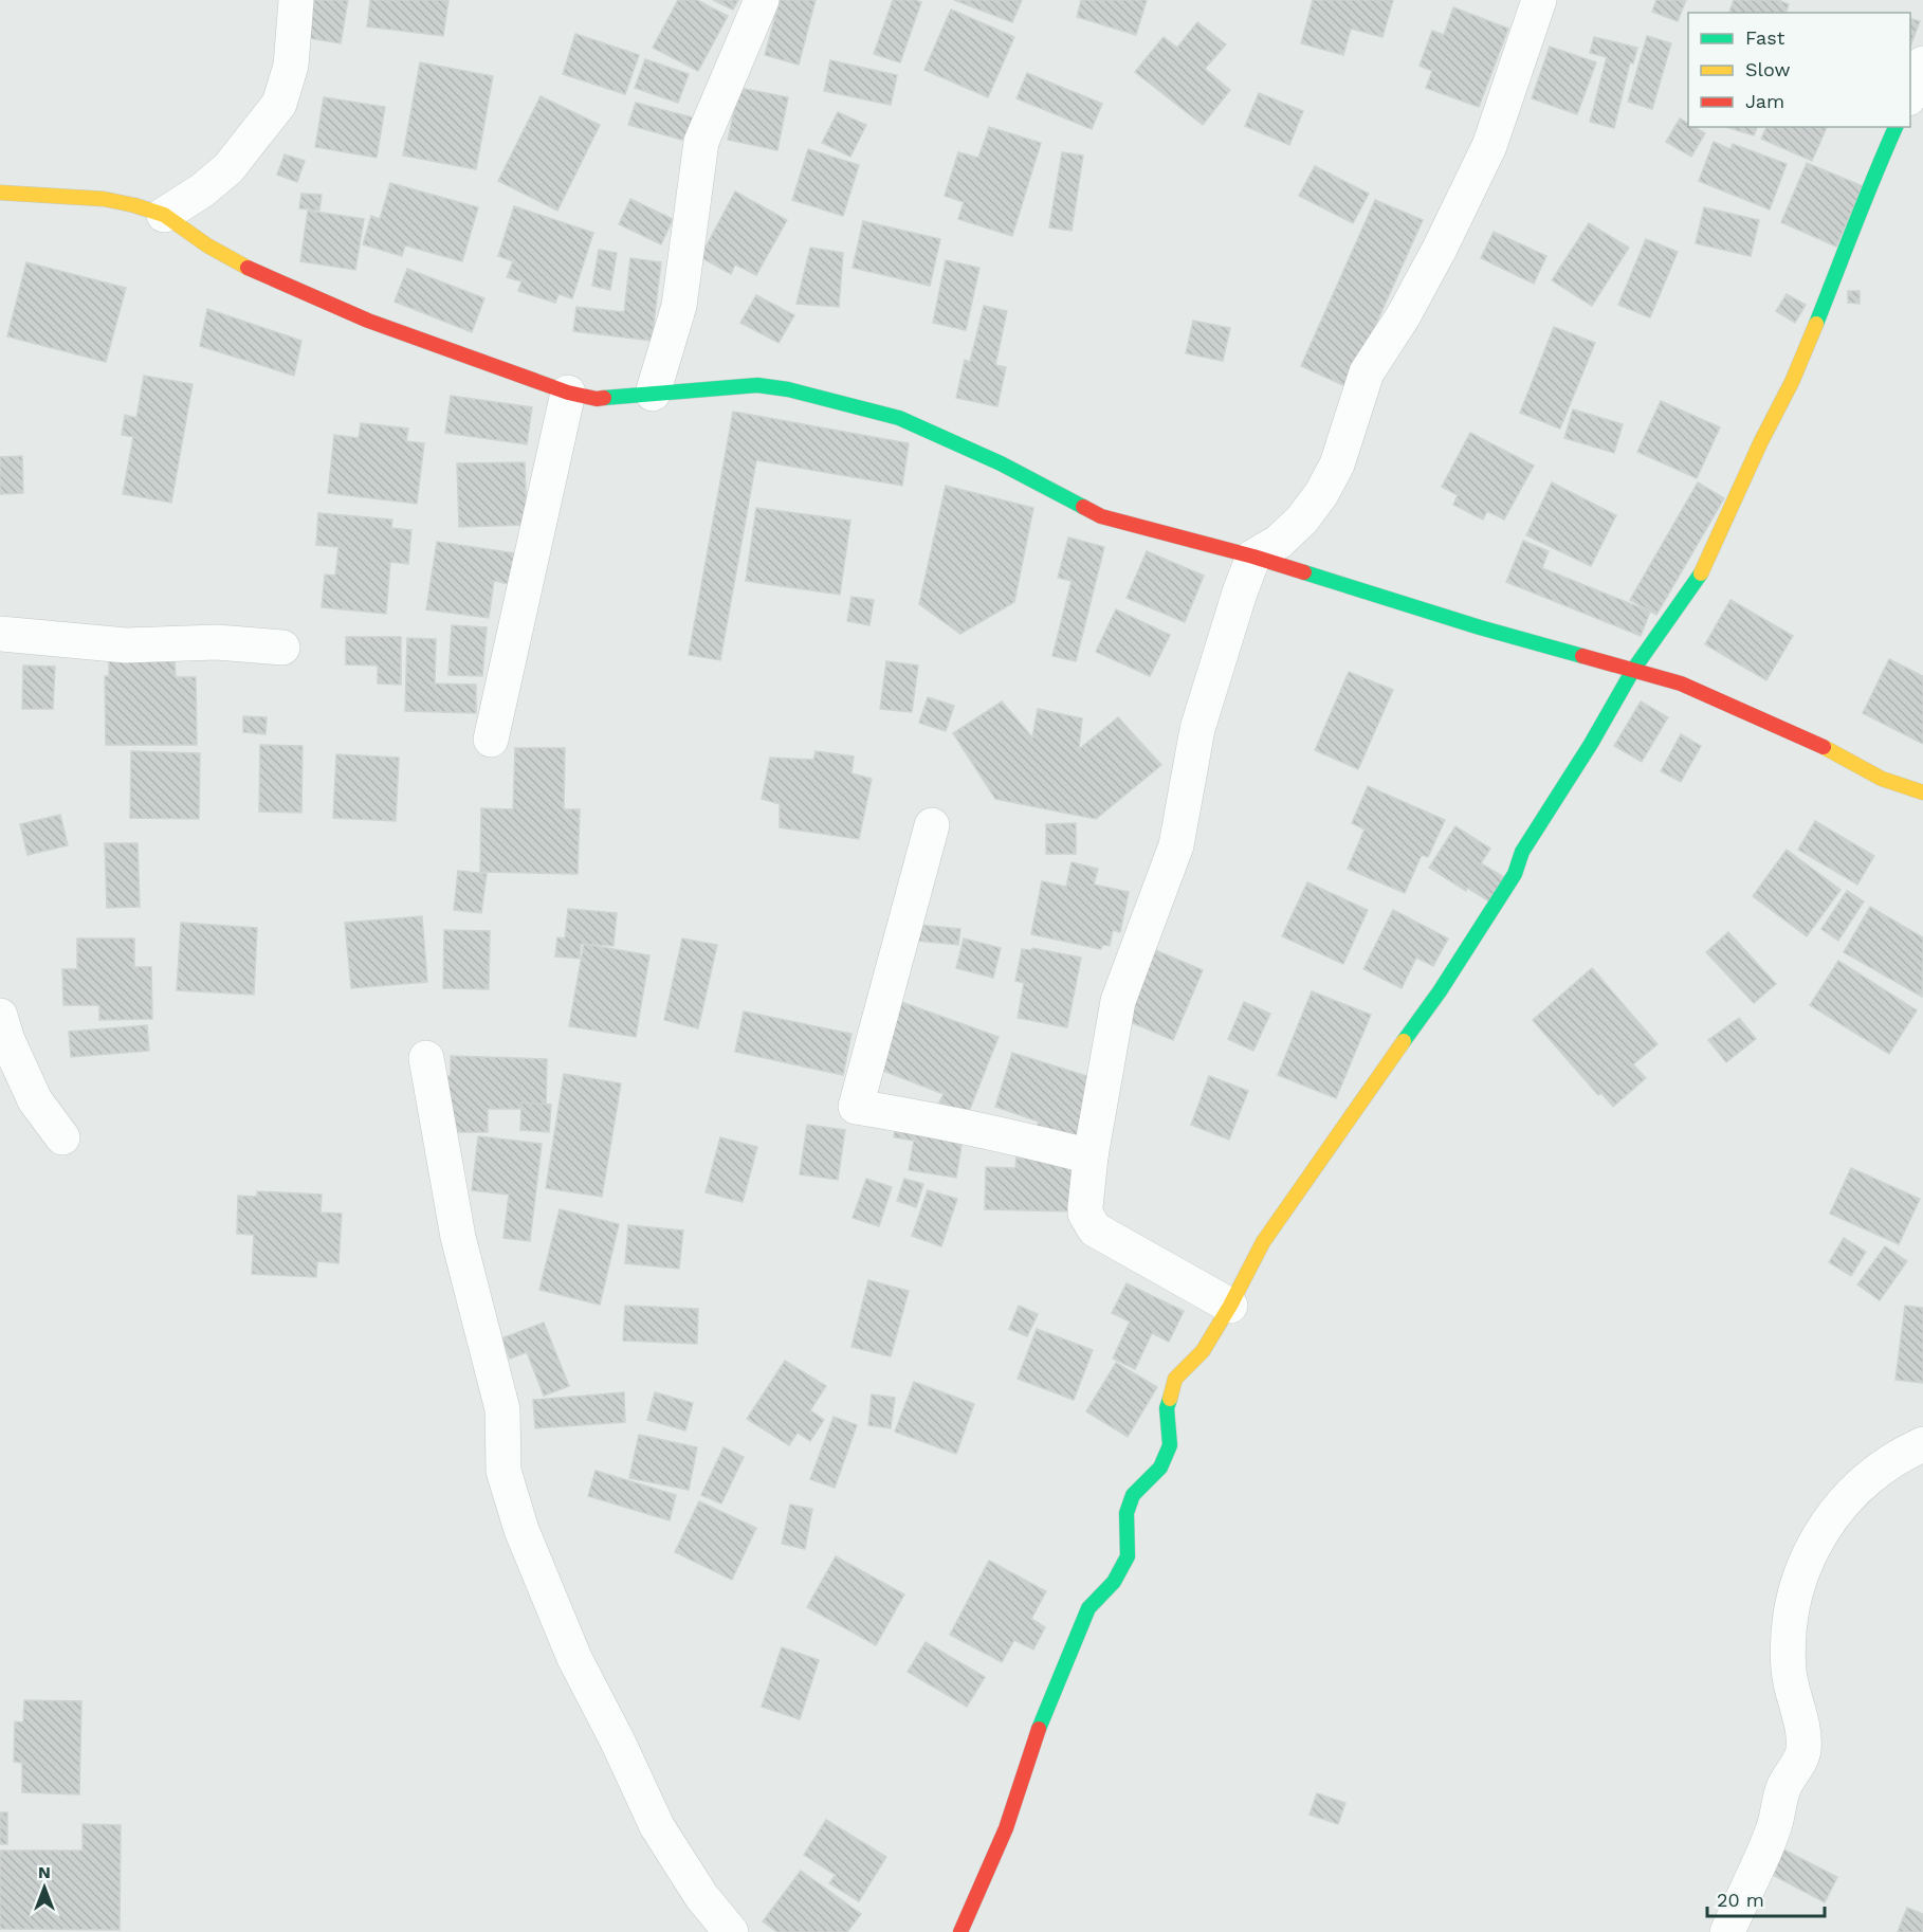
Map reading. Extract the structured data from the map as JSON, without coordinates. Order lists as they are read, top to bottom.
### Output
{
  "legend": ["Fast", "Slow", "Jam"],
  "scale_bar": "20 m",
  "north": "top"
}
